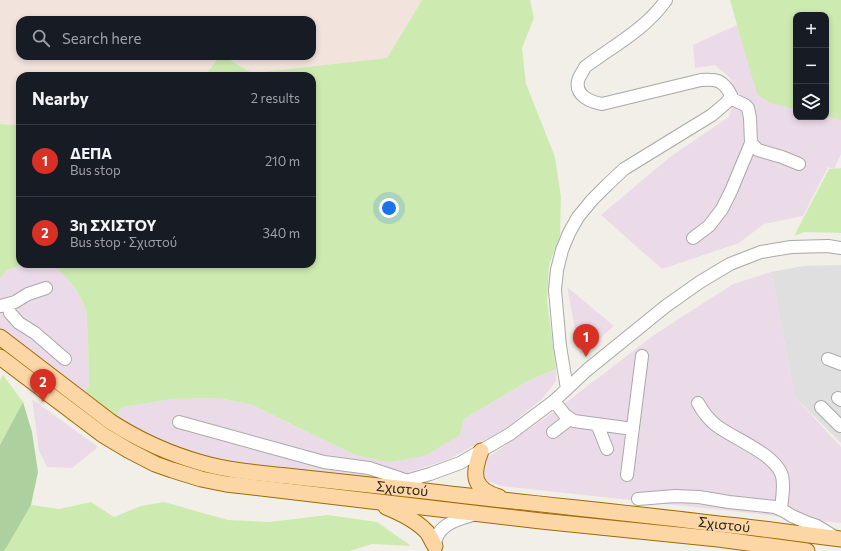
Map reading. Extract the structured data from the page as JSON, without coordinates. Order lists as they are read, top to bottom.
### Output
{
  "streets": {
    "main road": ["Σχιστού"]
  },
  "page": {
    "map_buttons": ["+", "−"],
    "search": "Search here",
    "heading": ["Nearby", "2 results"],
    "list": [
      {
        "mark": "1",
        "name": "ΔΕΠΑ",
        "note": "Bus stop",
        "value": "210 m"
      },
      {
        "mark": "2",
        "name": "3η ΣΧΙΣΤΟΥ",
        "note": "Bus stop · Σχιστού",
        "value": "340 m"
      }
    ],
    "pins": ["1", "2"]
  }
}
